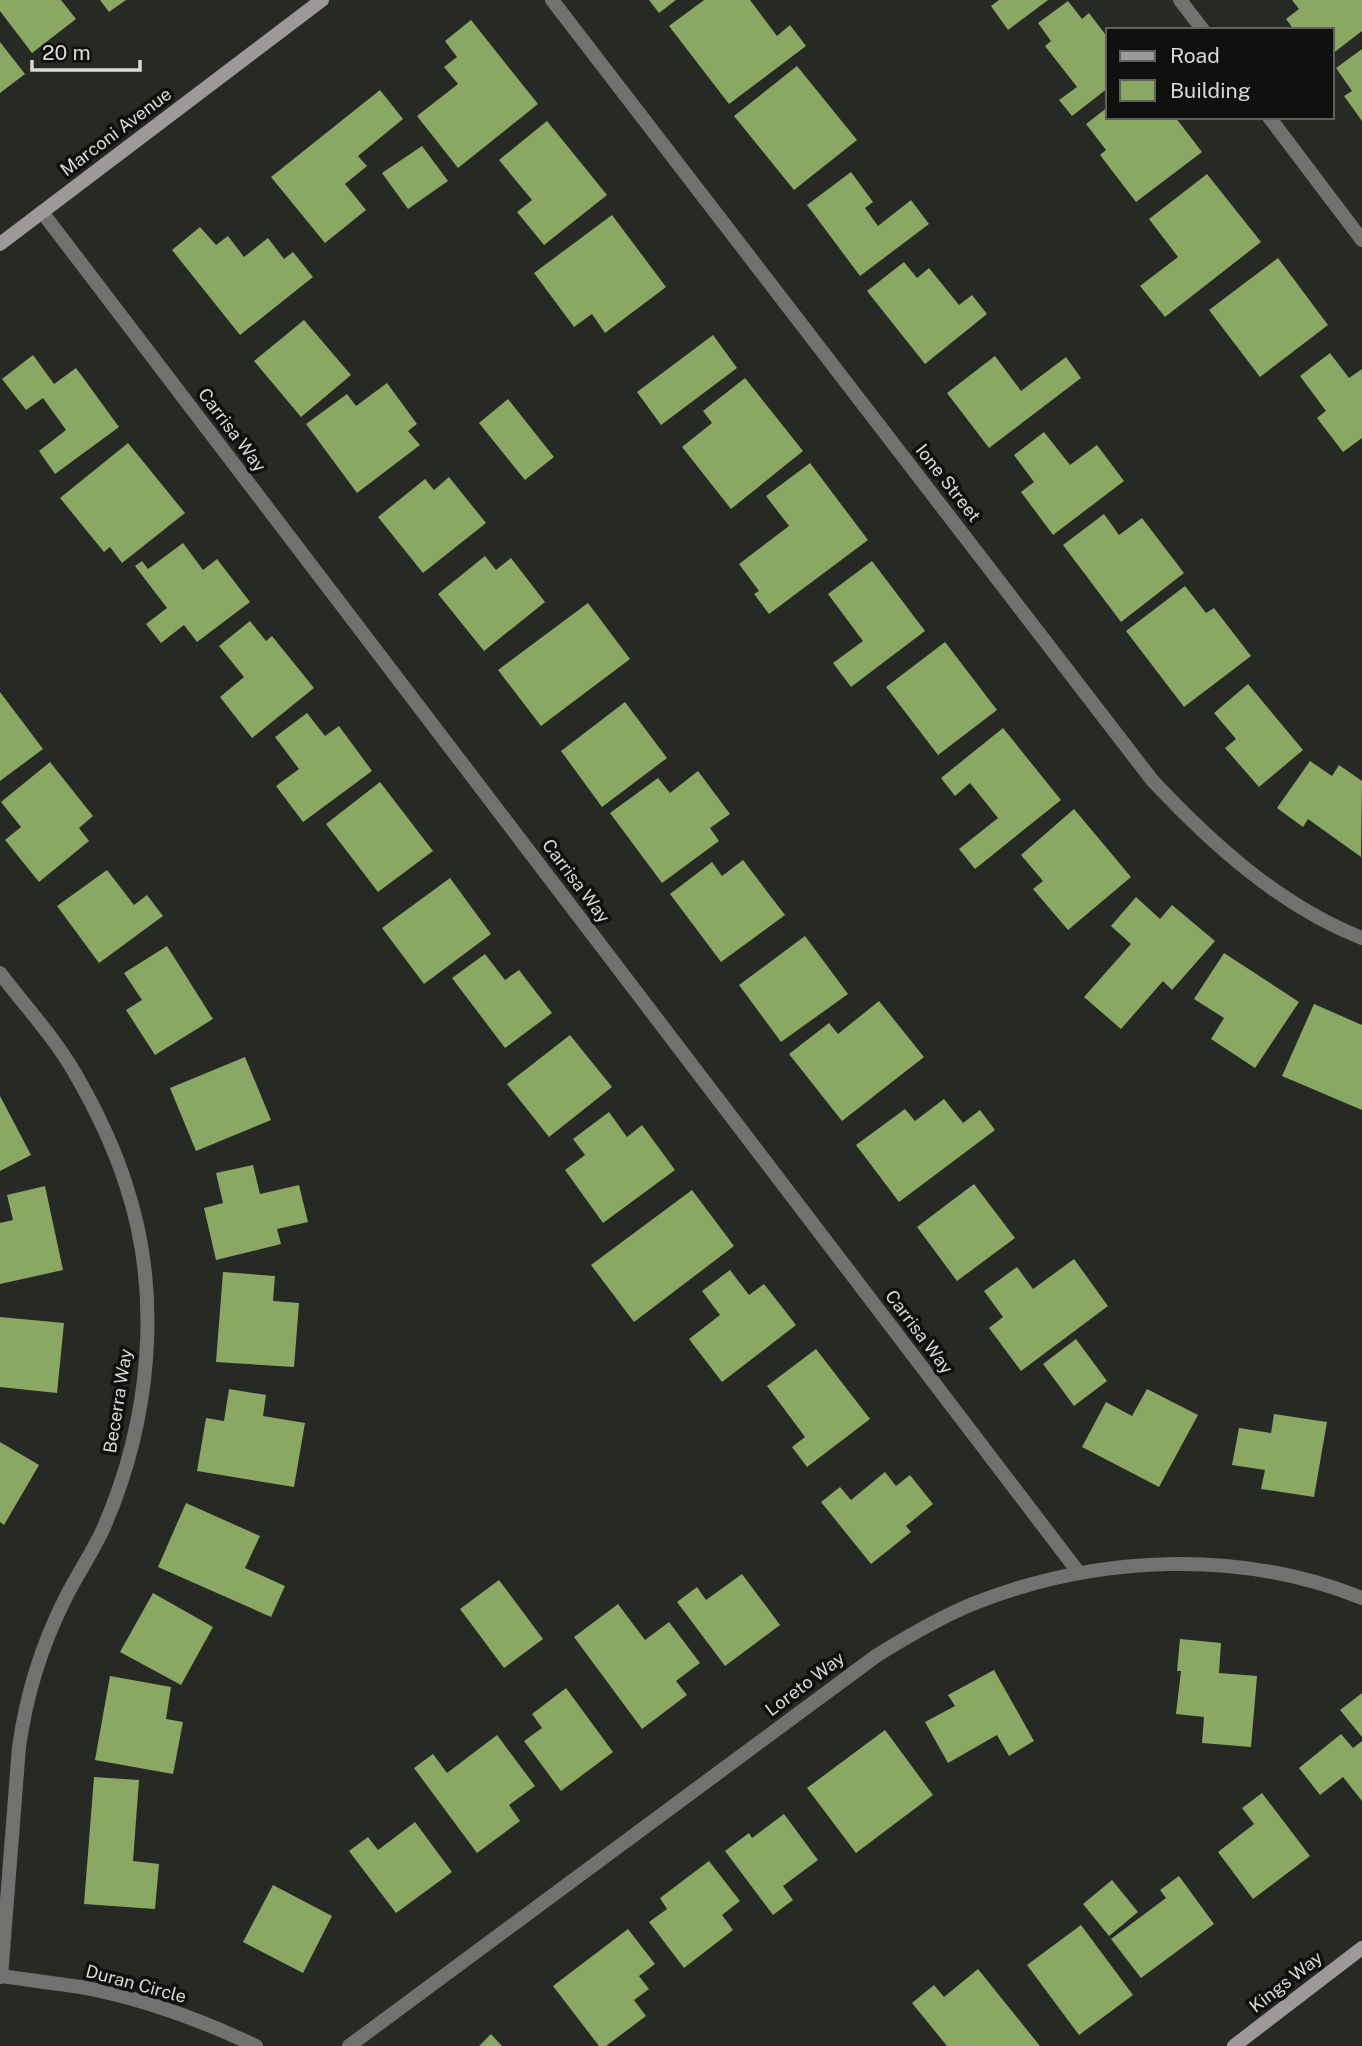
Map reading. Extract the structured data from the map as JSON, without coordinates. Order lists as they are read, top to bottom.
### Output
{
  "streets": {
    "main road": ["Marconi Avenue", "Kings Way"],
    "street": [
      "Carrisa Way",
      "Ione Street",
      "Becerra Way",
      "Loreto Way",
      "Duran Circle"
    ]
  },
  "crossings": [
    ["Marconi Avenue", "Carrisa Way"],
    ["Carrisa Way", "Loreto Way"],
    ["Becerra Way", "Duran Circle"]
  ],
  "legend": ["Road", "Building"],
  "scale_bar": "20 m"
}
